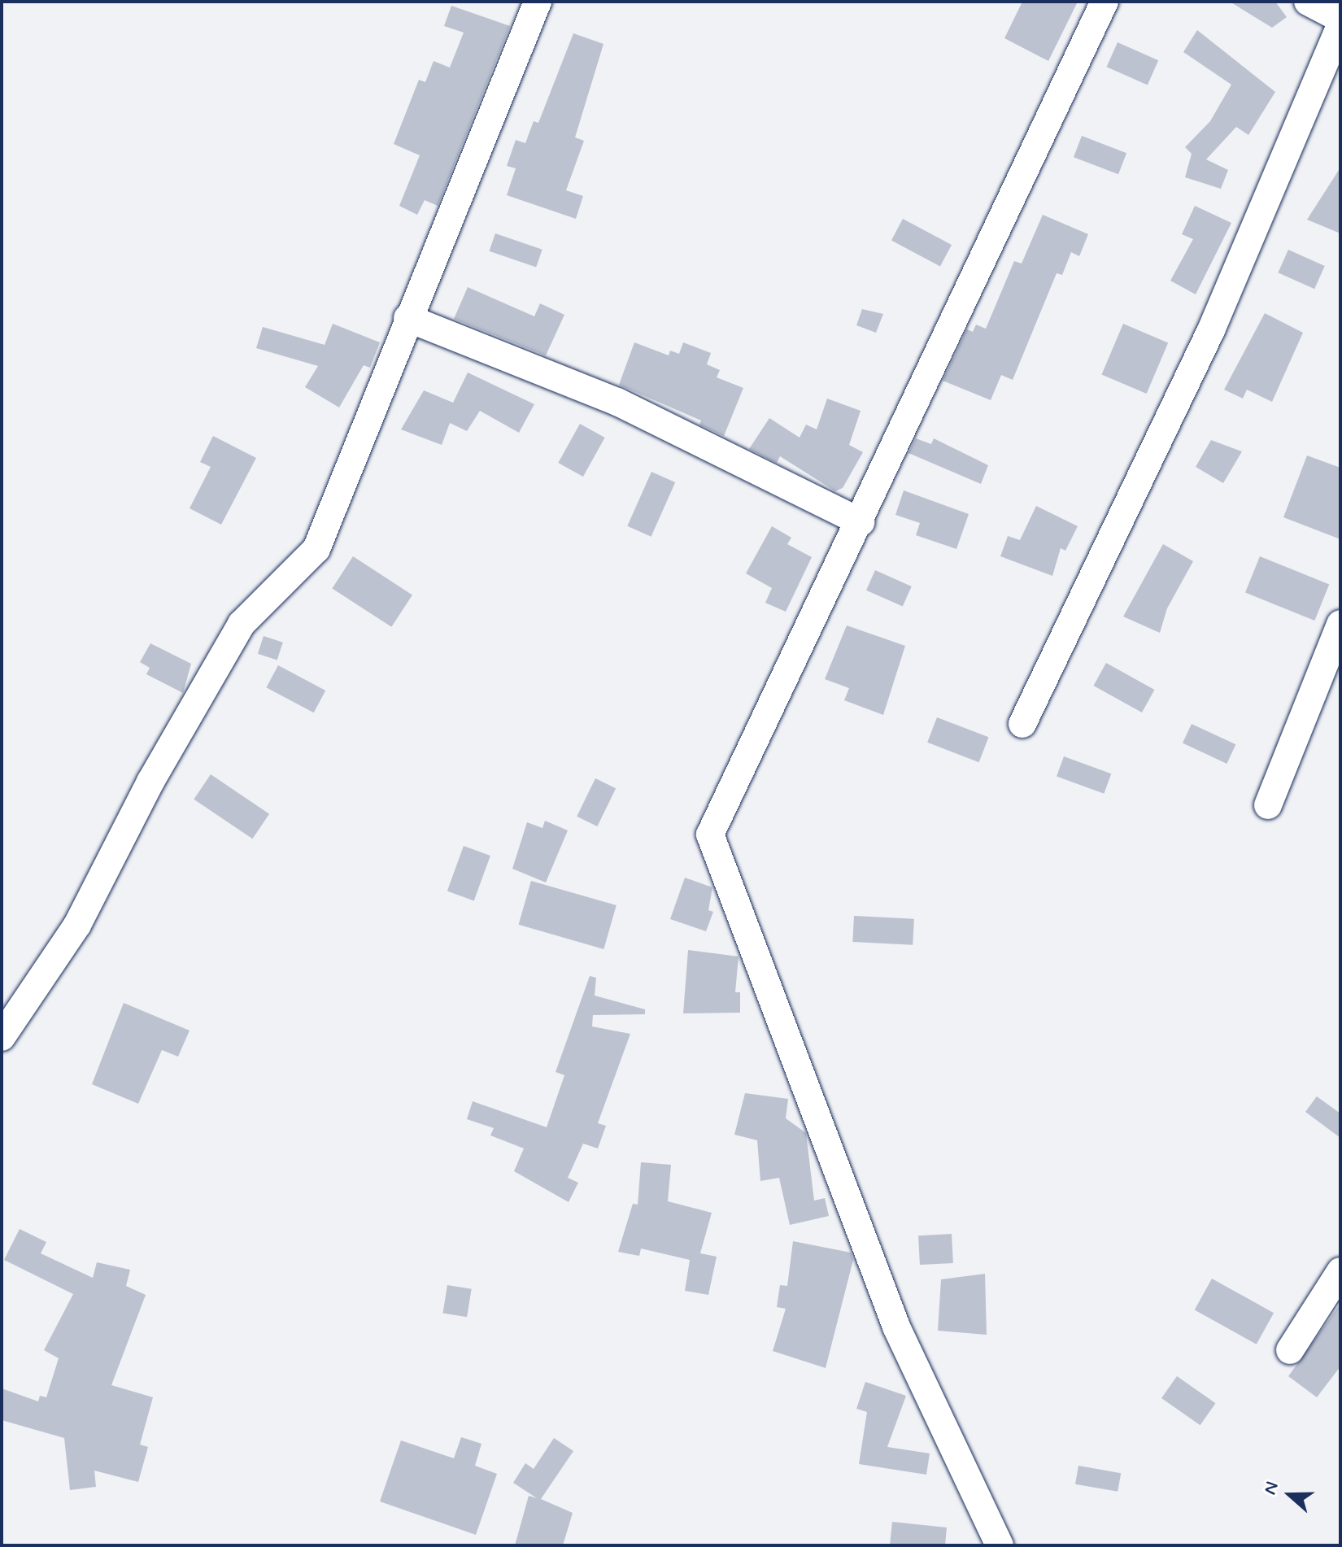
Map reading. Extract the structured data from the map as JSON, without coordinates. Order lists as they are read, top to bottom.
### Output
{
  "north": "left"
}
